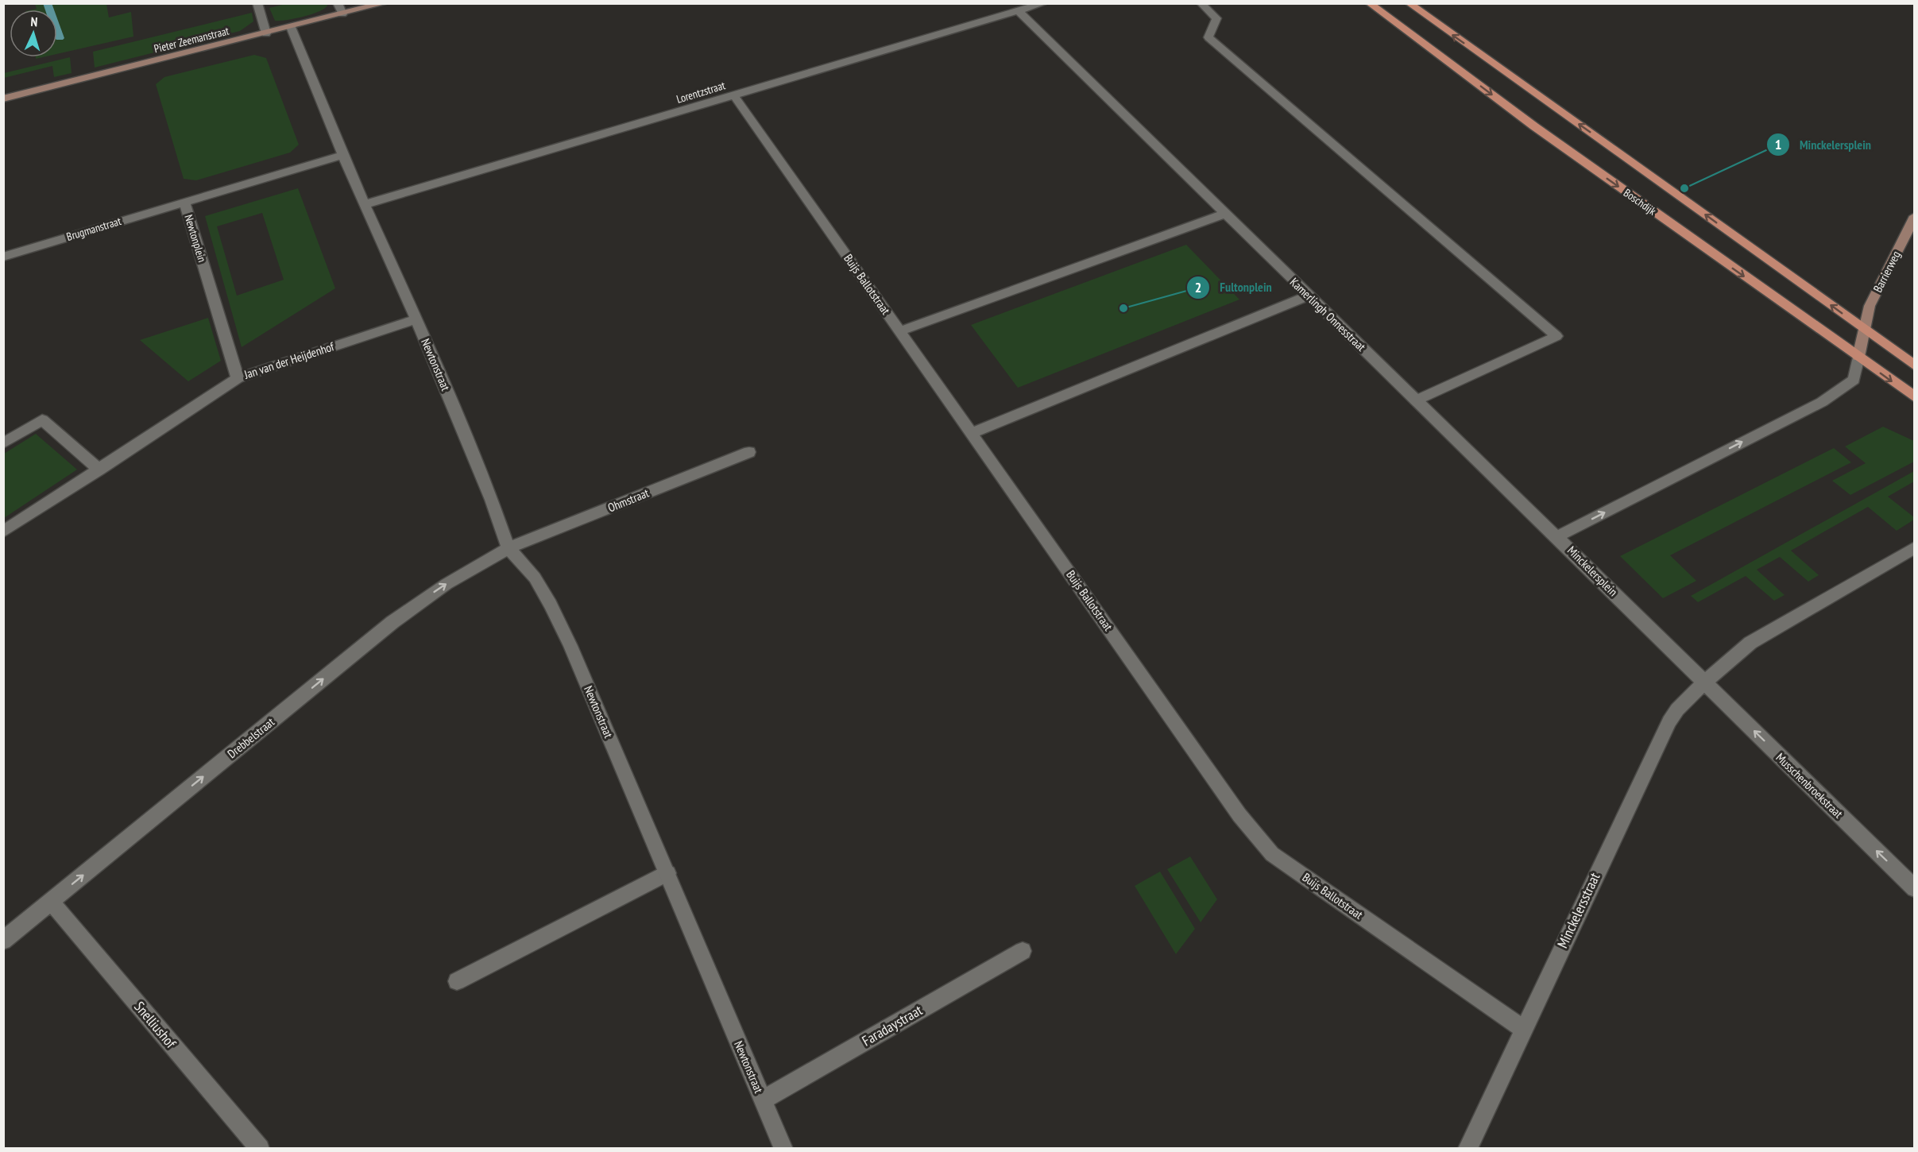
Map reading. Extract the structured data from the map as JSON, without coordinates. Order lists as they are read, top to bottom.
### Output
{
  "streets": {
    "main road": ["Boschdijk"],
    "street": [
      "Pieter Zeemanstraat",
      "Lorentzstraat",
      "Brugmanstraat",
      "Newtonplein",
      "Barrierweg",
      "Buijs Ballotstraat",
      "Kamerlingh Onnesstraat",
      "Jan van der Heijdenhof",
      "Newtonstraat",
      "Ohmstraat",
      "Minckelersplein",
      "Drebbelstraat",
      "Musschenbroekstraat",
      "Minckelersstraat",
      "Snelliushof",
      "Faradaystraat"
    ]
  },
  "crossings": [
    ["Lorentzstraat", "Buijs Ballotstraat"],
    ["Lorentzstraat", "Kamerlingh Onnesstraat"],
    ["Lorentzstraat", "Newtonstraat"],
    ["Boschdijk", "Minckelersplein"],
    ["Brugmanstraat", "Newtonplein"],
    ["Newtonplein", "Jan van der Heijdenhof"],
    ["Barrierweg", "Minckelersplein"],
    ["Buijs Ballotstraat", "Minckelersstraat"],
    ["Kamerlingh Onnesstraat", "Minckelersplein"],
    ["Jan van der Heijdenhof", "Newtonstraat"],
    ["Newtonstraat", "Ohmstraat"],
    ["Newtonstraat", "Drebbelstraat"],
    ["Newtonstraat", "Faradaystraat"],
    ["Ohmstraat", "Drebbelstraat"],
    ["Minckelersplein", "Musschenbroekstraat"],
    ["Minckelersplein", "Minckelersstraat"],
    ["Drebbelstraat", "Snelliushof"],
    ["Musschenbroekstraat", "Minckelersstraat"]
  ],
  "one_way": ["Minckelersplein", "Drebbelstraat", "Musschenbroekstraat"],
  "places": ["Minckelersplein", "Fultonplein"],
  "north": "top"
}
